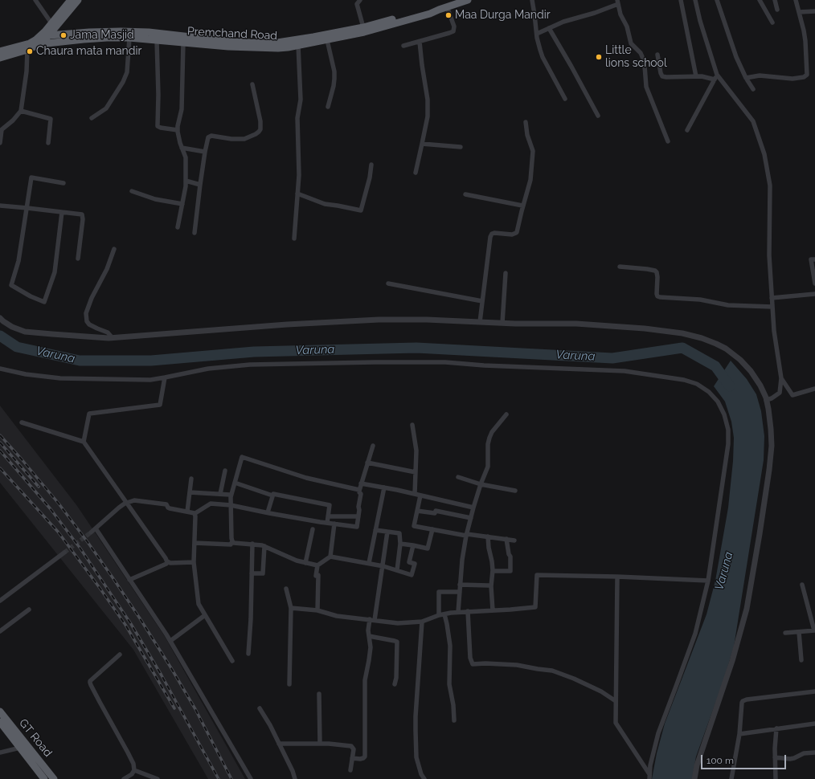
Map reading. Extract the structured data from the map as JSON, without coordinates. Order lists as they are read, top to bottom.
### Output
{
  "streets": {
    "highway": ["Premchand Road", "GT Road"]
  },
  "water": ["Varuna"],
  "places": [
    "Maa Durga Mandir",
    "Jama Masjid",
    "Chaura mata mandir",
    "Little lions school"
  ],
  "scale_bar": "100 m"
}
